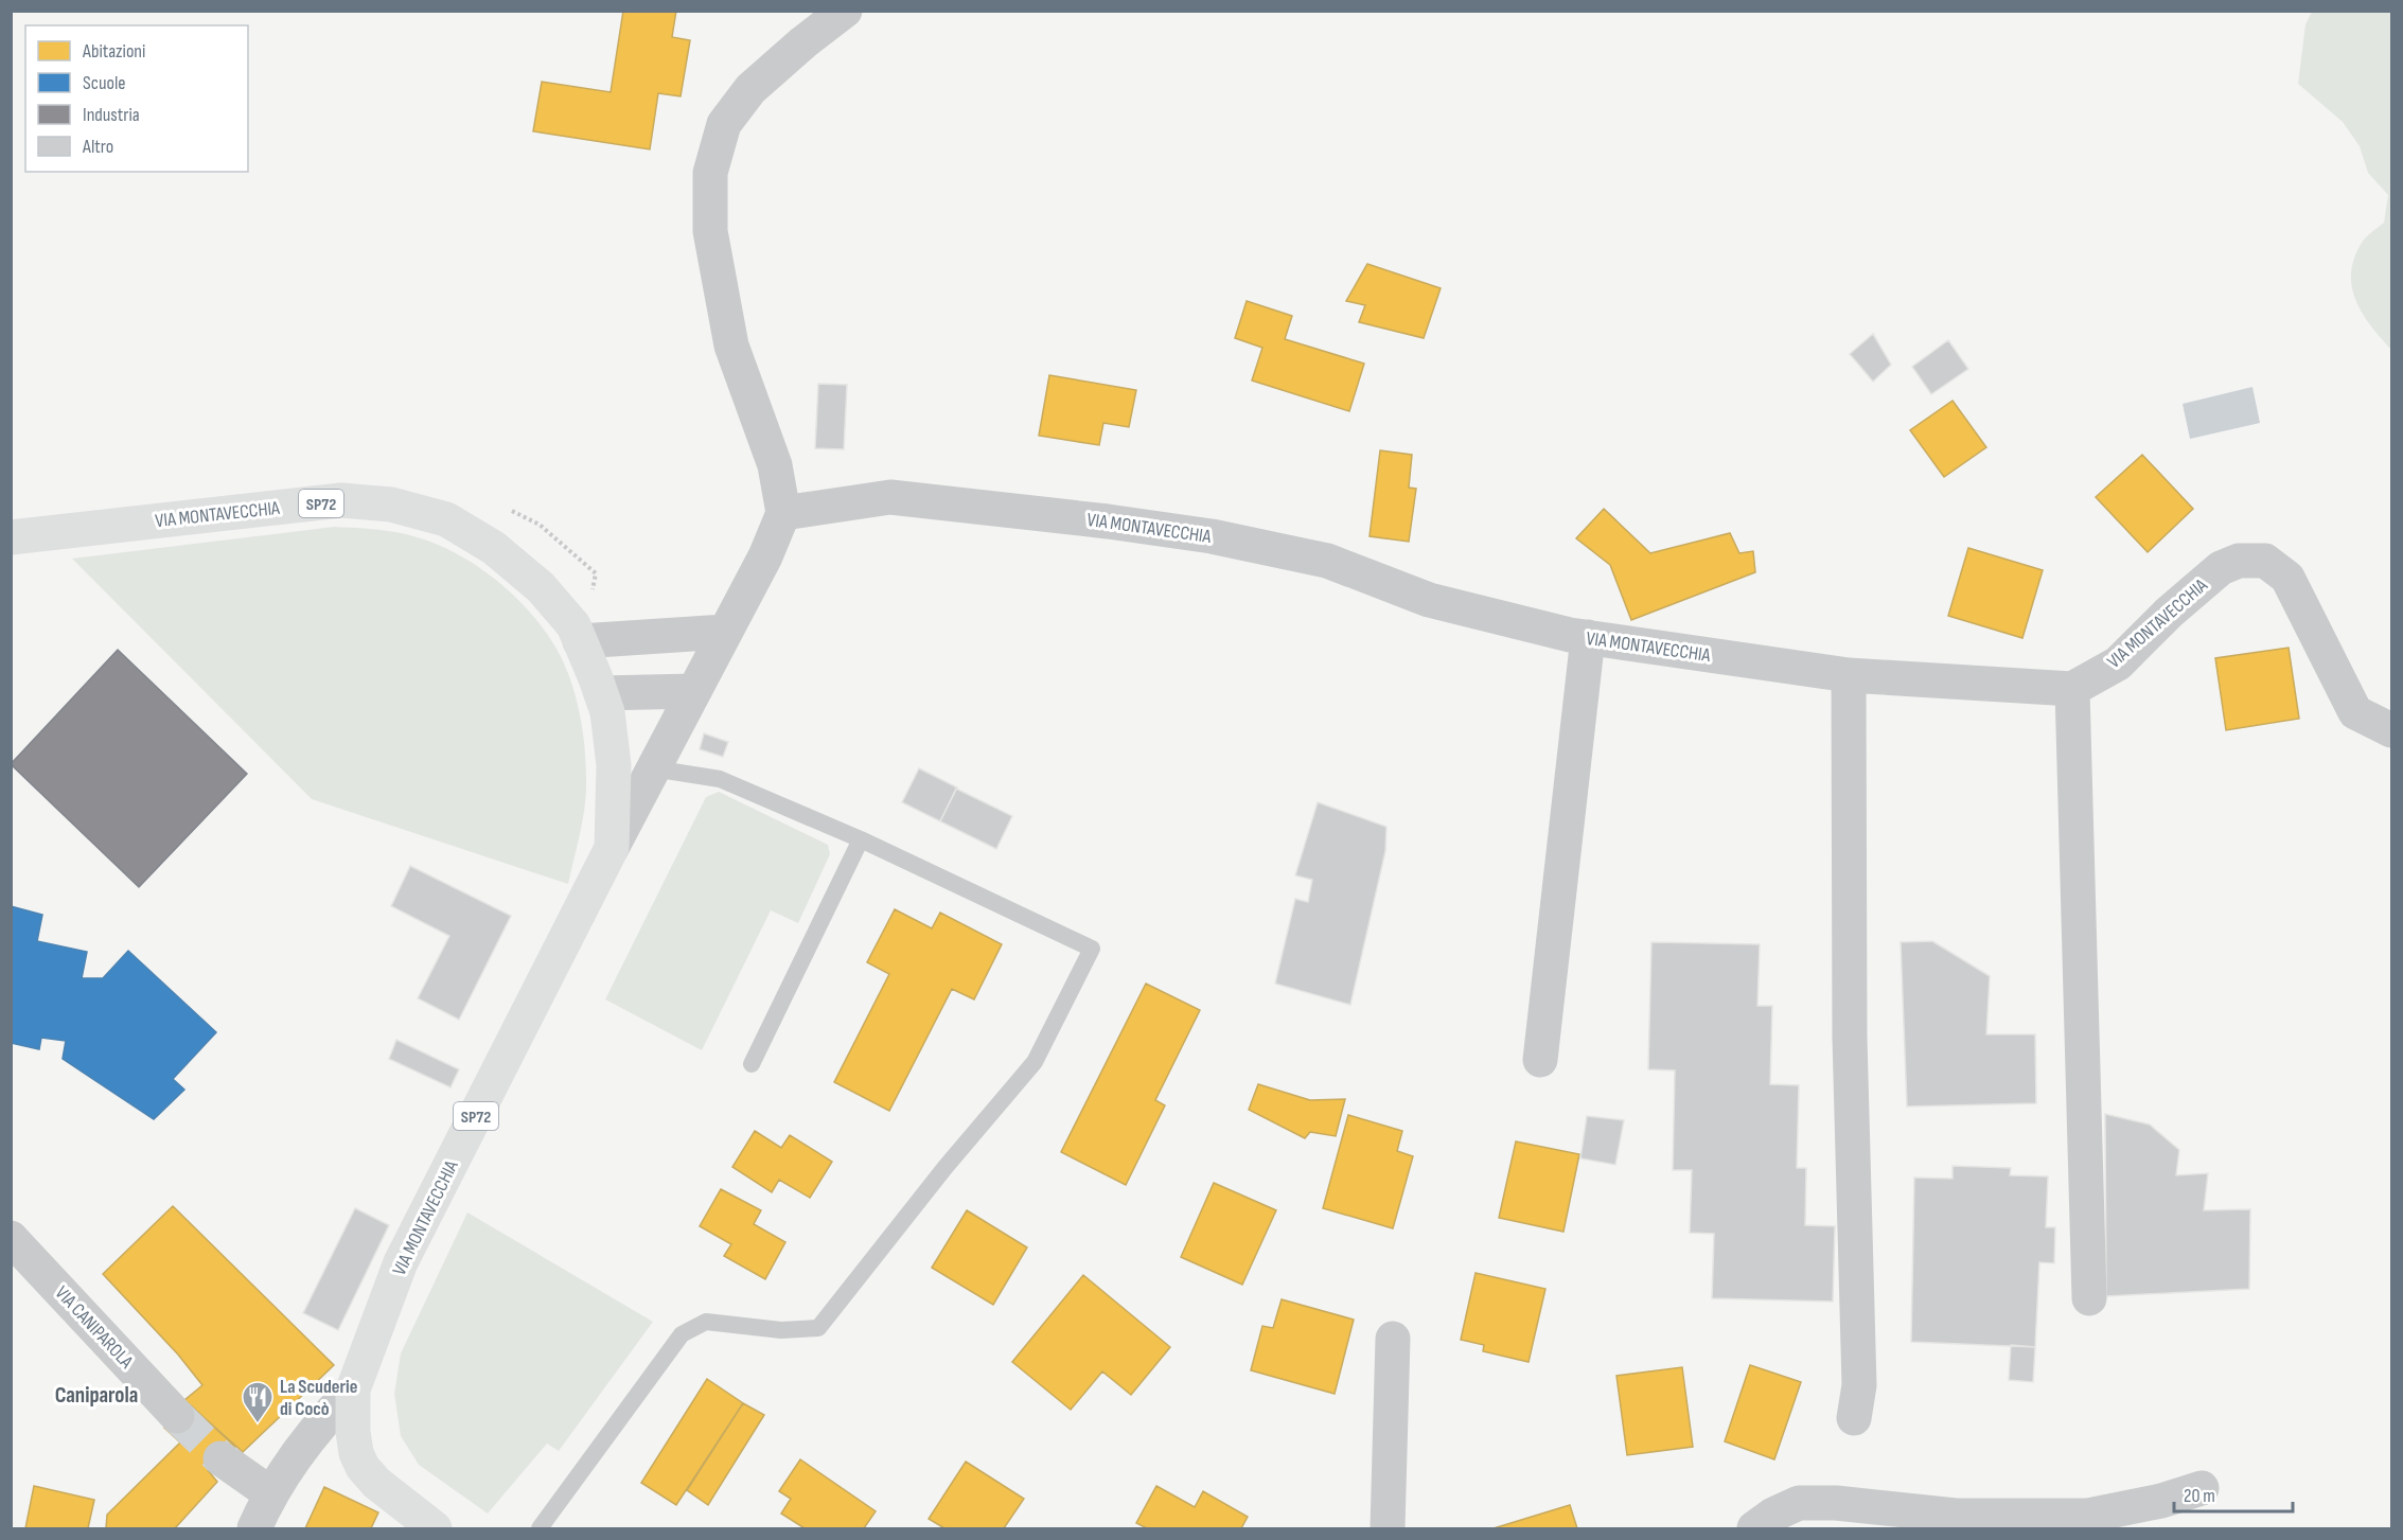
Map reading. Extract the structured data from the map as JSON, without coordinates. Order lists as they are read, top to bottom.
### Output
{
  "streets": {
    "main road": ["SP72", "VIA MONTAVECCHIA"],
    "street": ["VIA CANIPAROLA"]
  },
  "crossings": [
    ["SP72", "VIA MONTAVECCHIA"]
  ],
  "districts": ["Caniparola"],
  "places": {
    "restaurant": ["La Scuderie di Cocò"]
  },
  "legend": [
    "Abitazioni",
    "Scuole",
    "Industria",
    "Altro"
  ],
  "scale_bar": "20 m"
}
